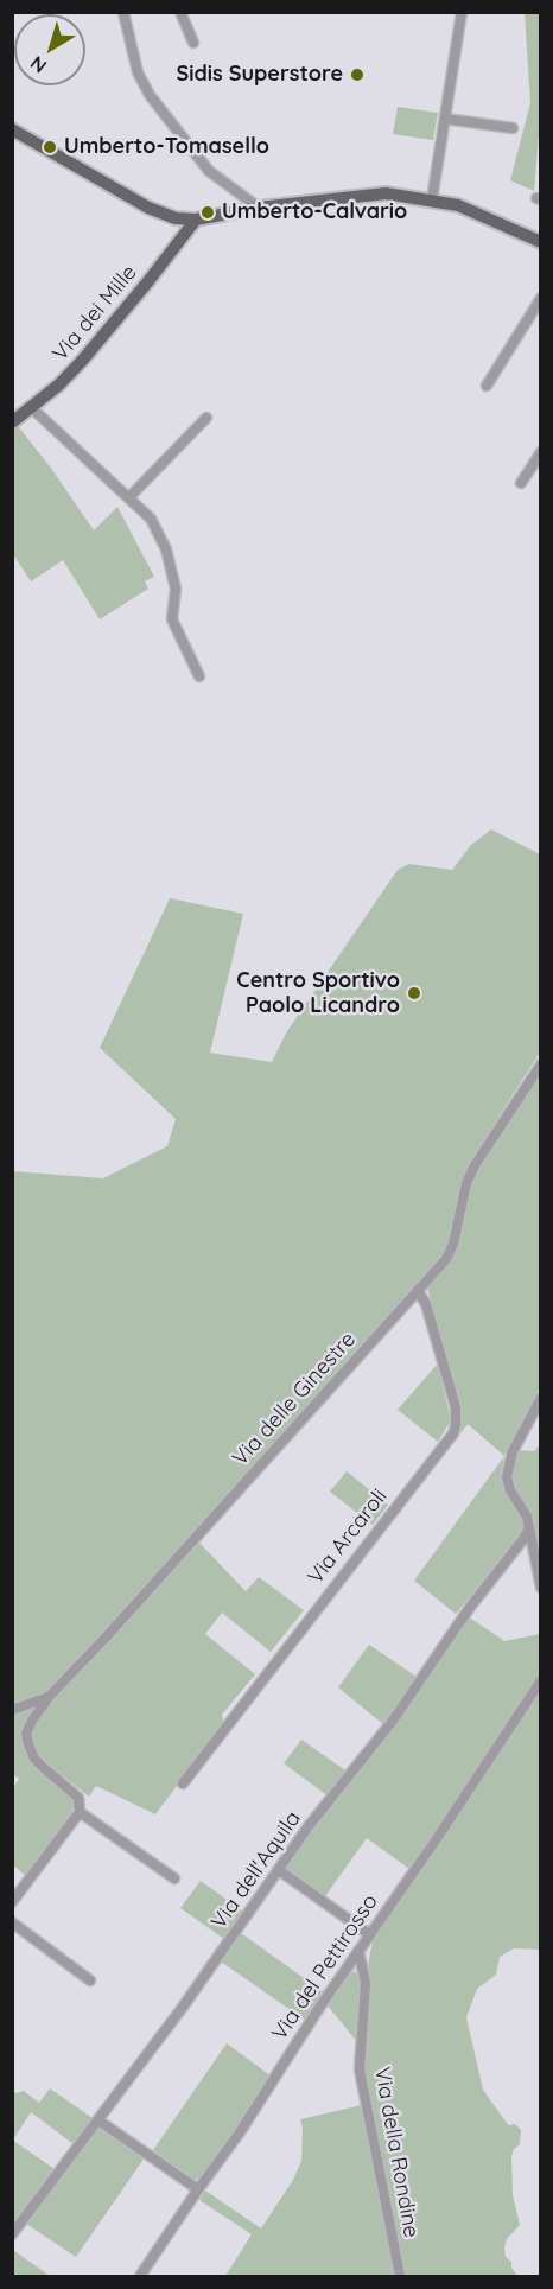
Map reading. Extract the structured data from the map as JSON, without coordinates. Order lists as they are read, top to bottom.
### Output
{
  "streets": {
    "main road": ["Via dei Mille"],
    "street": [
      "Via delle Ginestre",
      "Via Arcaroli",
      "Via dell'Aquila",
      "Via del Pettirosso",
      "Via della Rondine"
    ]
  },
  "crossings": [
    ["Via delle Ginestre", "Via Arcaroli"],
    ["Via del Pettirosso", "Via della Rondine"]
  ],
  "places": [
    "Sidis Superstore",
    "Umberto-Tomasello",
    "Umberto-Calvario",
    "Centro Sportivo Paolo Licandro"
  ],
  "north": "bottom left"
}
